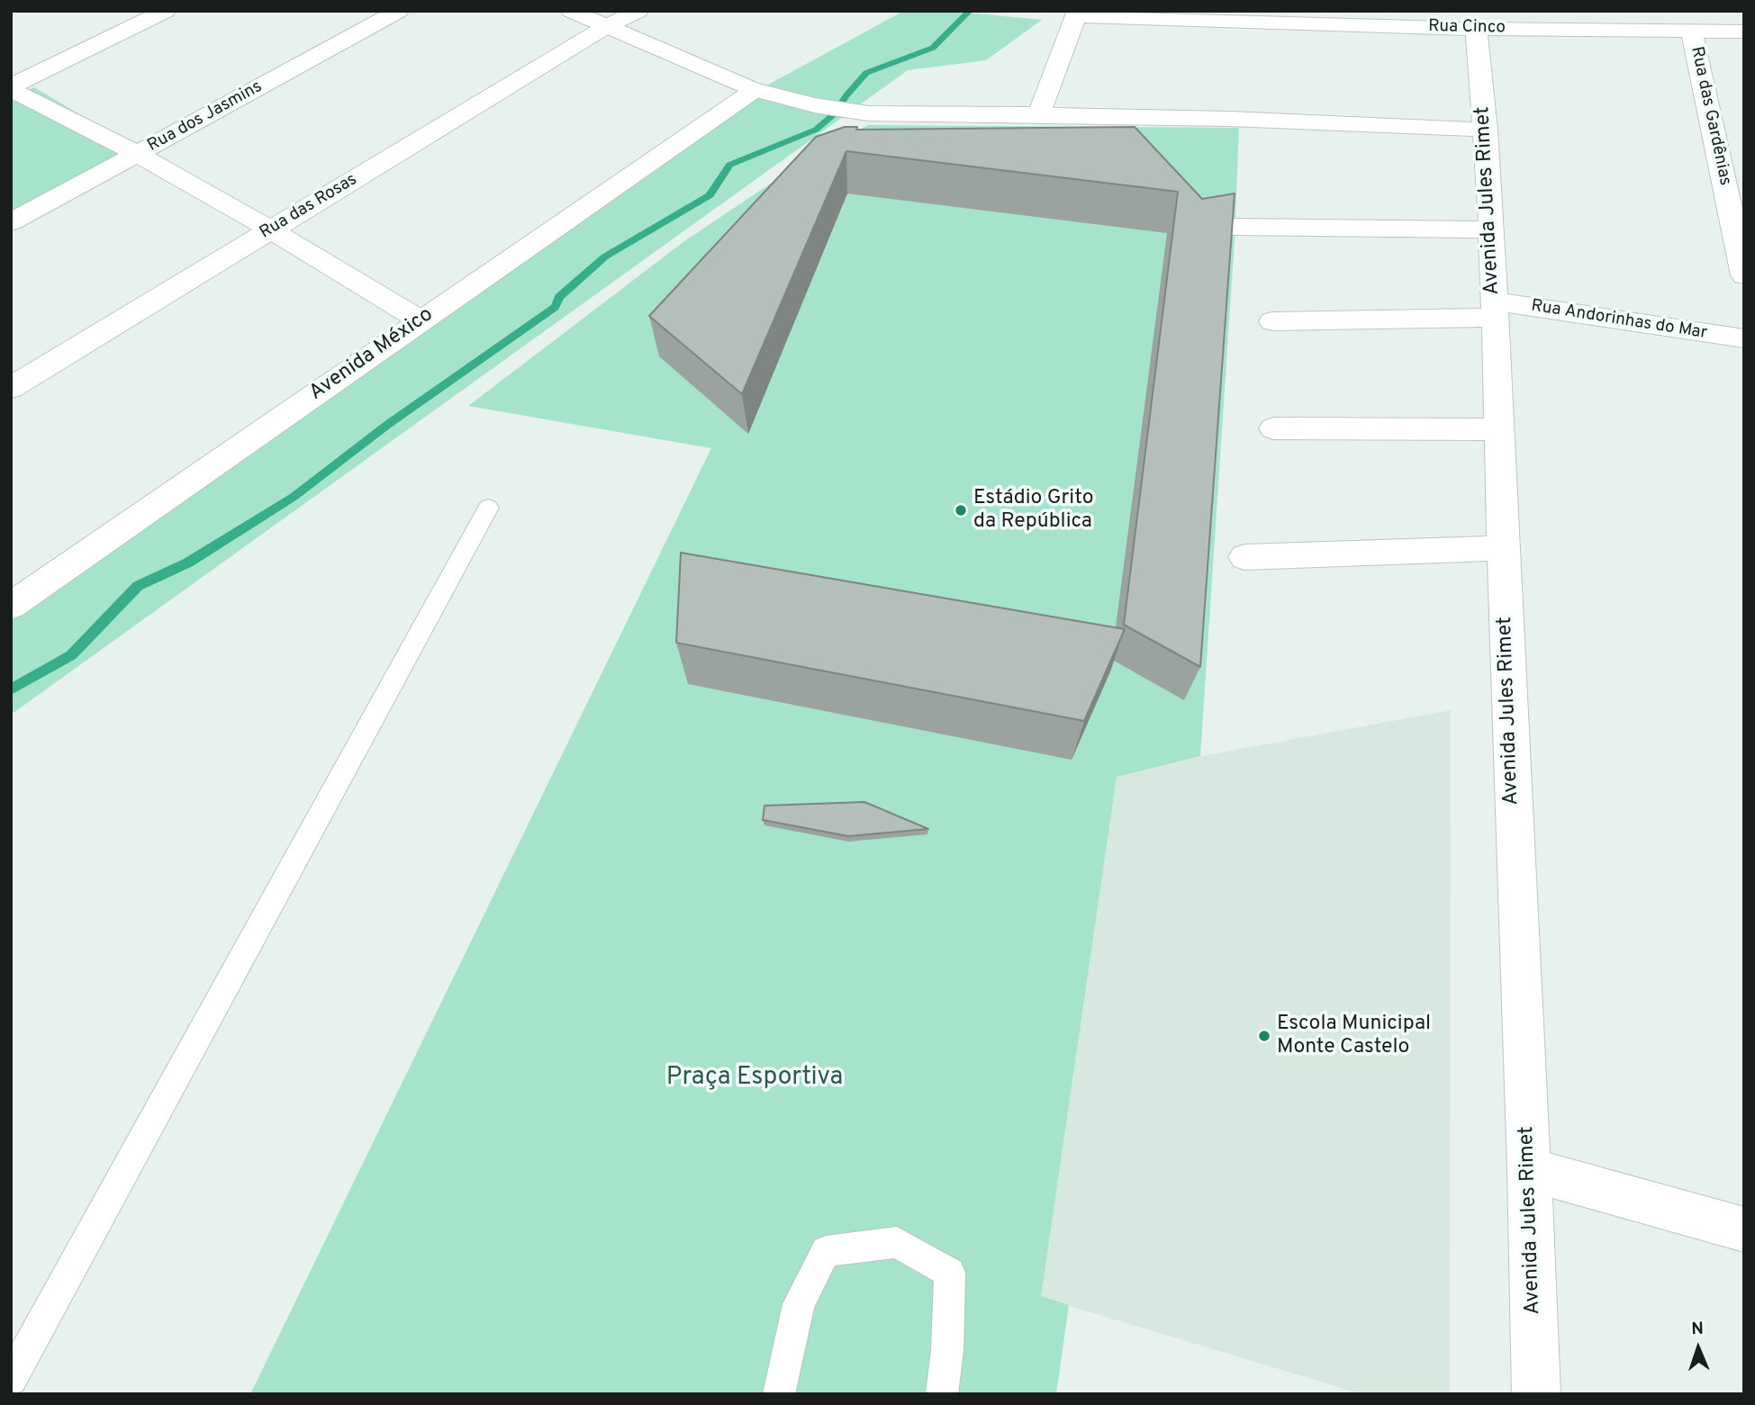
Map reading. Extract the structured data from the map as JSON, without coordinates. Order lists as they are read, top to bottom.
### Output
{
  "streets": {
    "street": [
      "Rua Cinco",
      "Rua das Gardênias",
      "Rua dos Jasmins",
      "Avenida Jules Rimet",
      "Rua das Rosas",
      "Rua Andorinhas do Mar",
      "Avenida México"
    ]
  },
  "crossings": [
    ["Rua Cinco", "Rua das Gardênias"],
    ["Rua Cinco", "Avenida Jules Rimet"],
    ["Avenida Jules Rimet", "Rua Andorinhas do Mar"]
  ],
  "parks": ["Praça Esportiva"],
  "places": ["Estádio Grito da República", "Escola Municipal Monte Castelo"],
  "north": "top"
}
